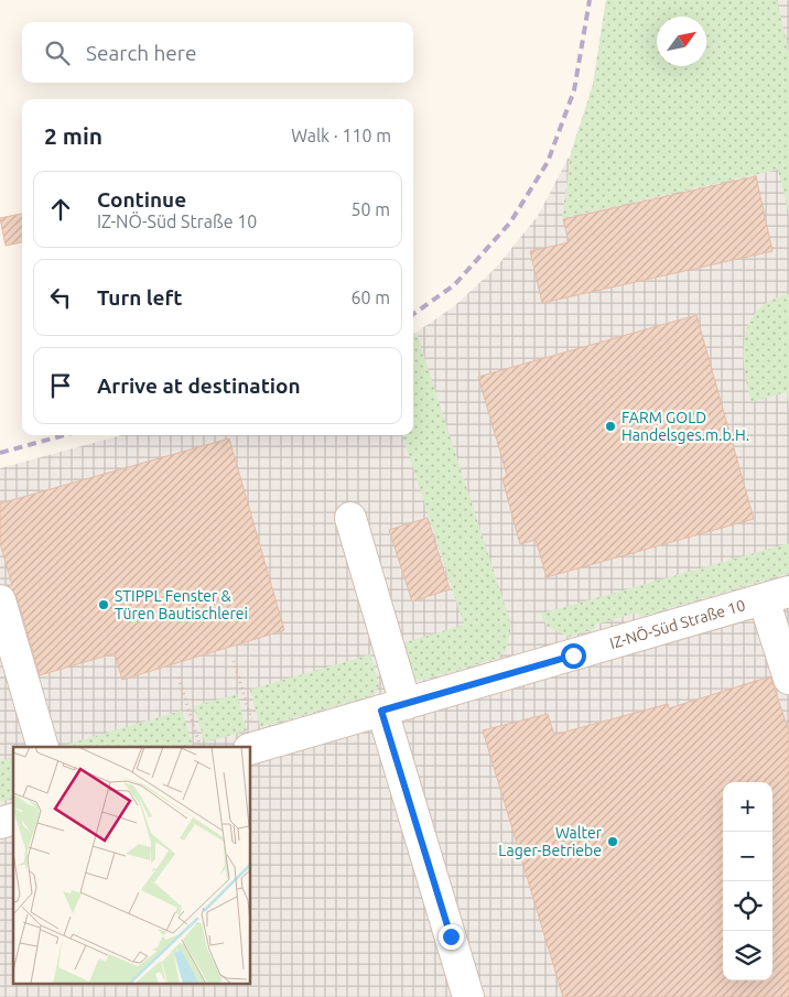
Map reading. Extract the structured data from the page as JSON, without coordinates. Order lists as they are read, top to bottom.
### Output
{
  "streets": {
    "street": ["IZ-NÖ-Süd Straße 10"]
  },
  "places": ["FARM GOLD Handelsges.m.b.H.", "STIPPL Fenster & Türen Bautischlerei", "Walter Lager-Betriebe"],
  "north": "top right",
  "page": {
    "search": "Search here",
    "heading": ["2 min", "Walk · 110 m"],
    "list": [
      ["Continue", "IZ-NÖ-Süd Straße 10", "50 m"],
      ["Turn left", "60 m"],
      "Arrive at destination"
    ],
    "map_buttons": ["+", "−"]
  }
}
